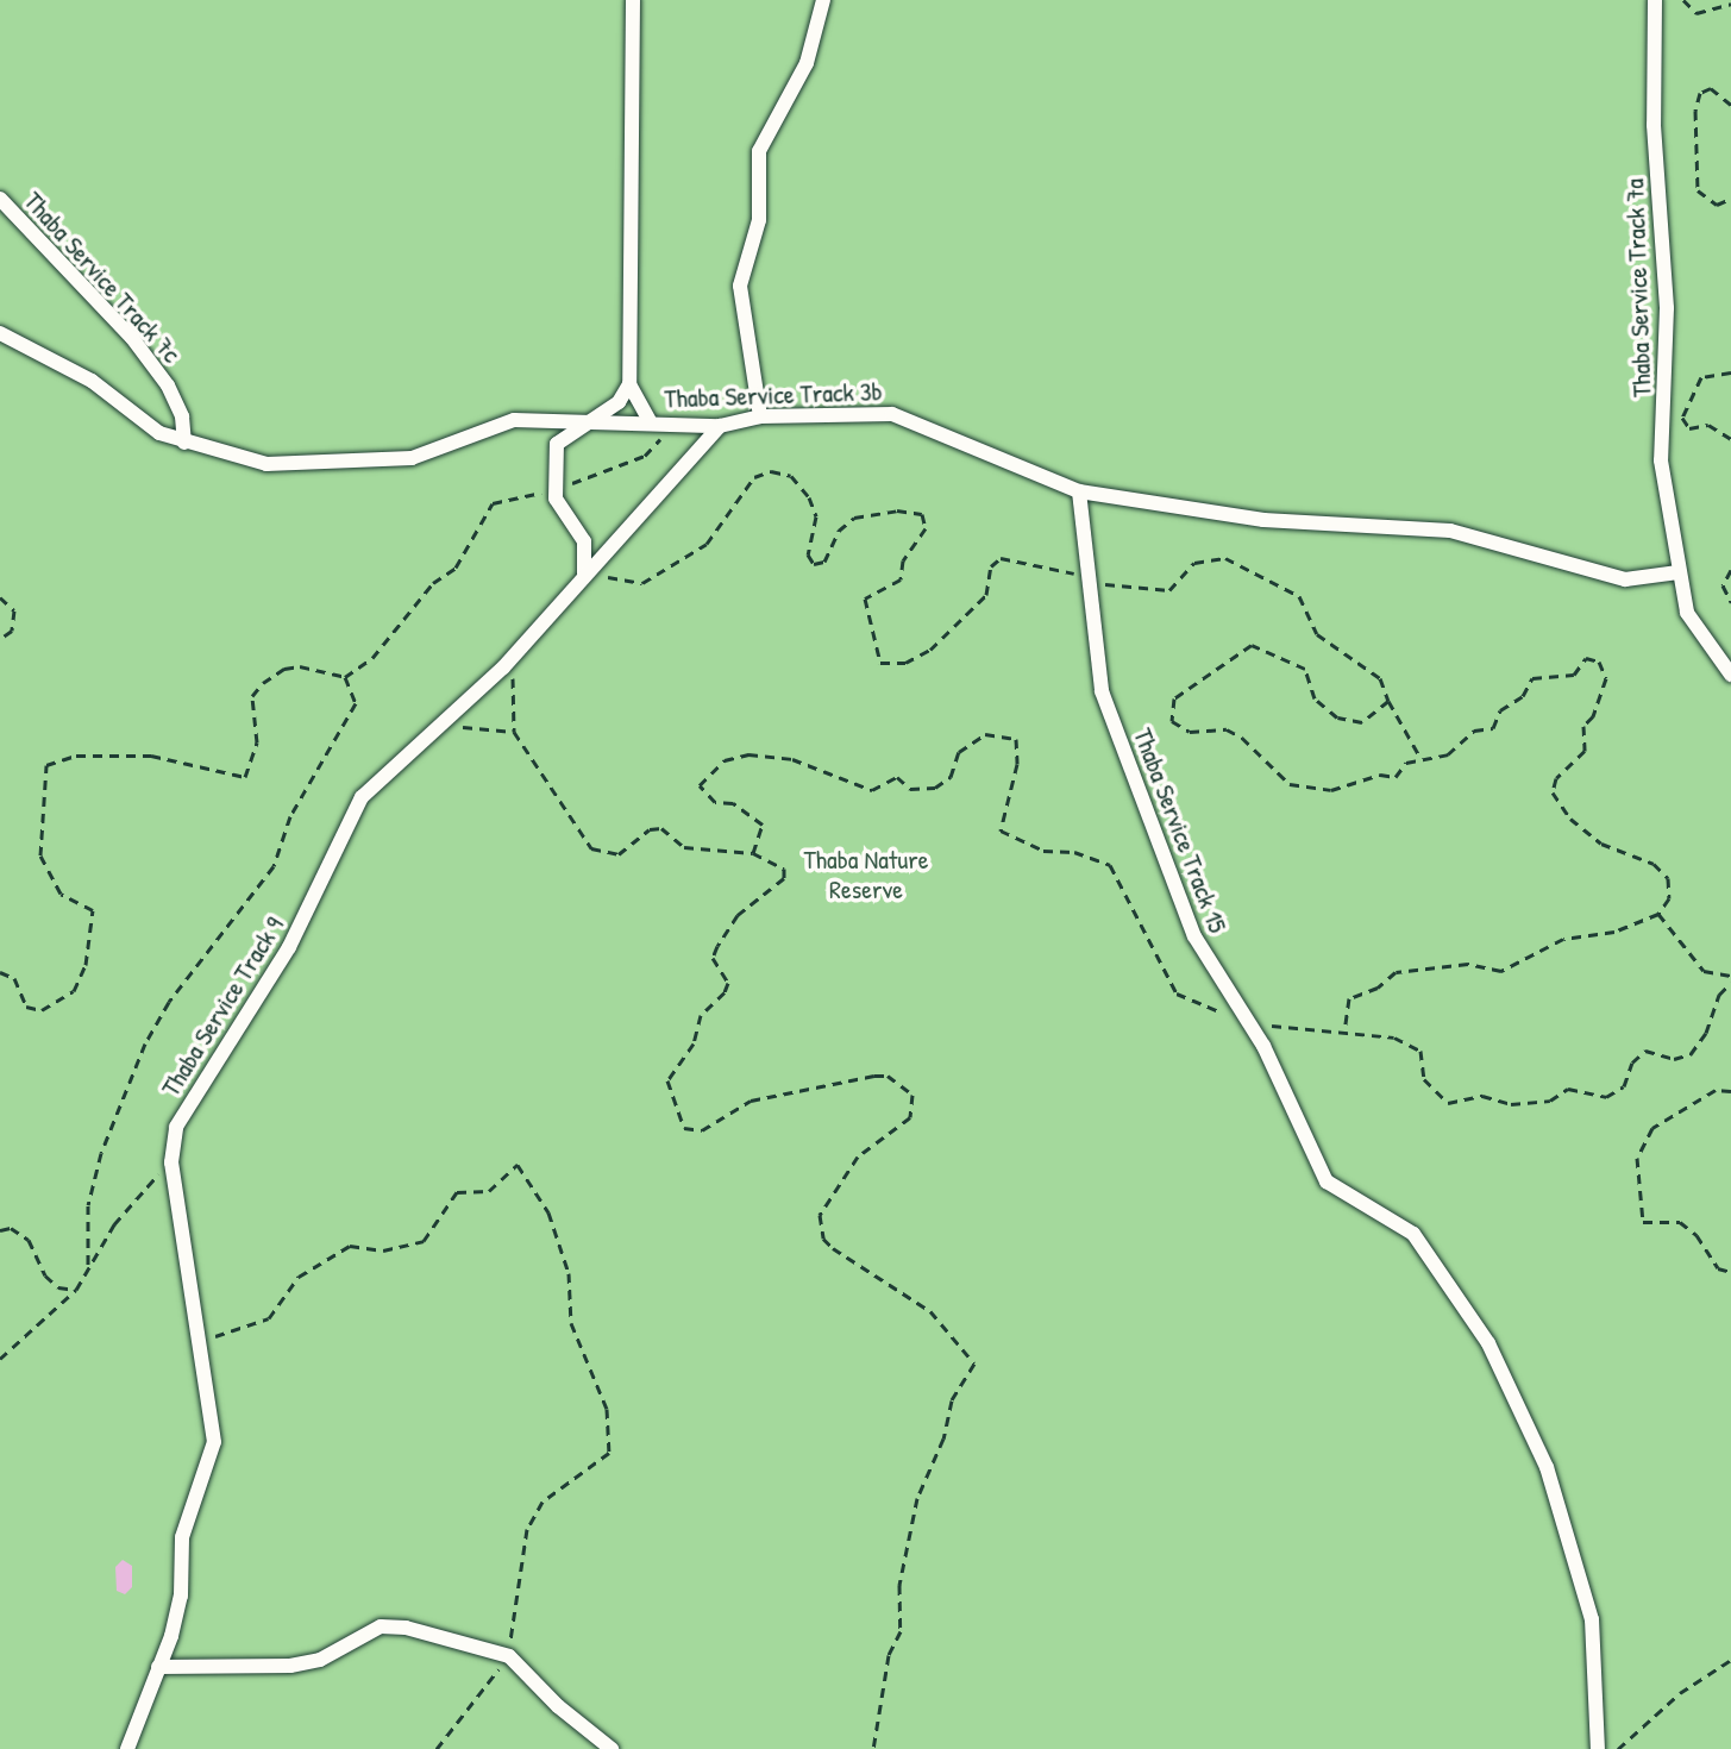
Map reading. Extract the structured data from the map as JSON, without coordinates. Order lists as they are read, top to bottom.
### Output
{
  "streets": {
    "street": [
      "Thaba Service Track 7c",
      "Thaba Service Track 7a",
      "Thaba Service Track 3b",
      "Thaba Service Track 15",
      "Thaba Service Track 9"
    ]
  },
  "crossings": [
    ["Thaba Service Track 7c", "Thaba Service Track 3b"],
    ["Thaba Service Track 7a", "Thaba Service Track 3b"],
    ["Thaba Service Track 3b", "Thaba Service Track 15"],
    ["Thaba Service Track 3b", "Thaba Service Track 9"]
  ],
  "parks": ["Thaba Nature Reserve"]
}
